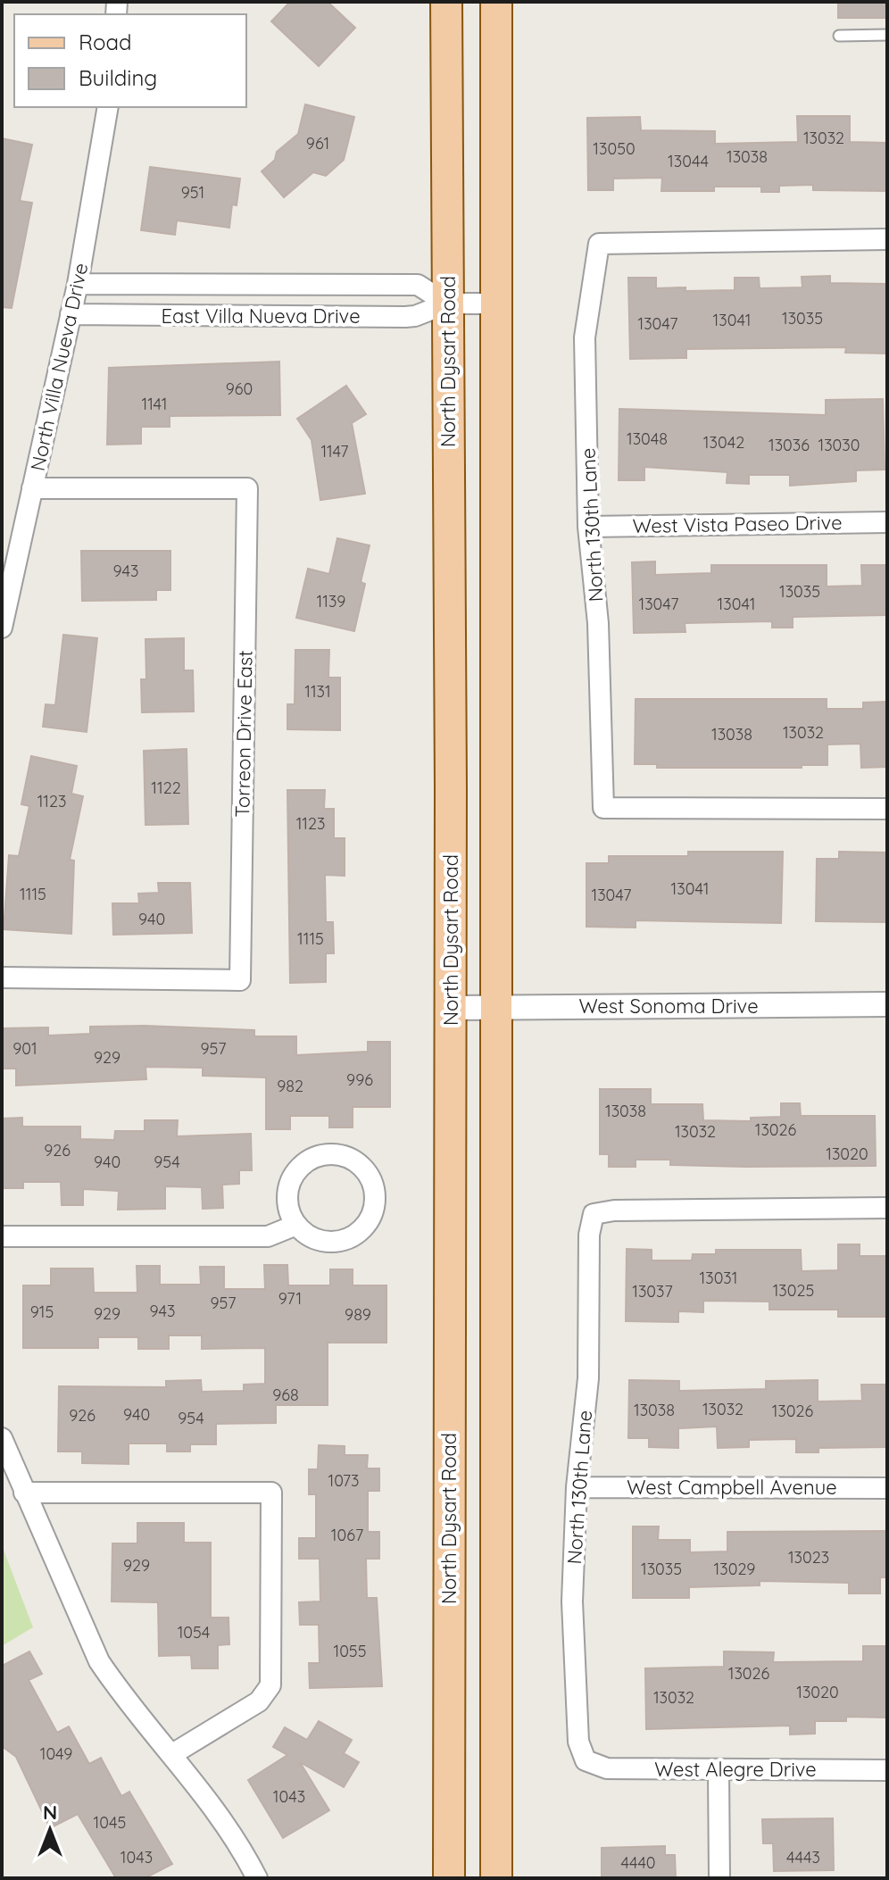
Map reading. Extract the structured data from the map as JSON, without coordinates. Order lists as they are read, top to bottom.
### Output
{
  "streets": {
    "main road": ["North Dysart Road"],
    "street": [
      "East Villa Nueva Drive",
      "North Villa Nueva Drive",
      "West Vista Paseo Drive",
      "North 130th Lane",
      "Torreon Drive East",
      "West Sonoma Drive",
      "West Campbell Avenue",
      "West Alegre Drive"
    ]
  },
  "crossings": [
    ["East Villa Nueva Drive", "North Dysart Road"],
    ["East Villa Nueva Drive", "North Villa Nueva Drive"],
    ["North Dysart Road", "West Sonoma Drive"],
    ["North Villa Nueva Drive", "Torreon Drive East"],
    ["West Vista Paseo Drive", "North 130th Lane"],
    ["North 130th Lane", "West Campbell Avenue"],
    ["North 130th Lane", "West Alegre Drive"]
  ],
  "house_numbers": [
    "13032",
    "961",
    "13050",
    "13038",
    "13044",
    "951",
    "13035",
    "13041",
    "13047",
    "960",
    "1141",
    "13048",
    "13042",
    "13036",
    "13030",
    "1147",
    "943",
    "13035",
    "1139",
    "13047",
    "13041",
    "1131",
    "13032",
    "13038",
    "1122",
    "1123",
    "1123",
    "13041",
    "1115",
    "13047",
    "940",
    "1115",
    "901",
    "957",
    "929",
    "996",
    "982",
    "13038",
    "13026",
    "13032",
    "926",
    "13020",
    "940",
    "954",
    "13031",
    "13025",
    "13037",
    "971",
    "957",
    "943",
    "915",
    "929",
    "989",
    "968",
    "13032",
    "13038",
    "13026",
    "940",
    "926",
    "954",
    "1073",
    "1067",
    "13023",
    "929",
    "13035",
    "13029",
    "1054",
    "1055",
    "13026",
    "13020",
    "13032",
    "1049",
    "1043",
    "1045",
    "1043",
    "4443",
    "4440"
  ],
  "legend": ["Road", "Building"],
  "north": "top"
}
